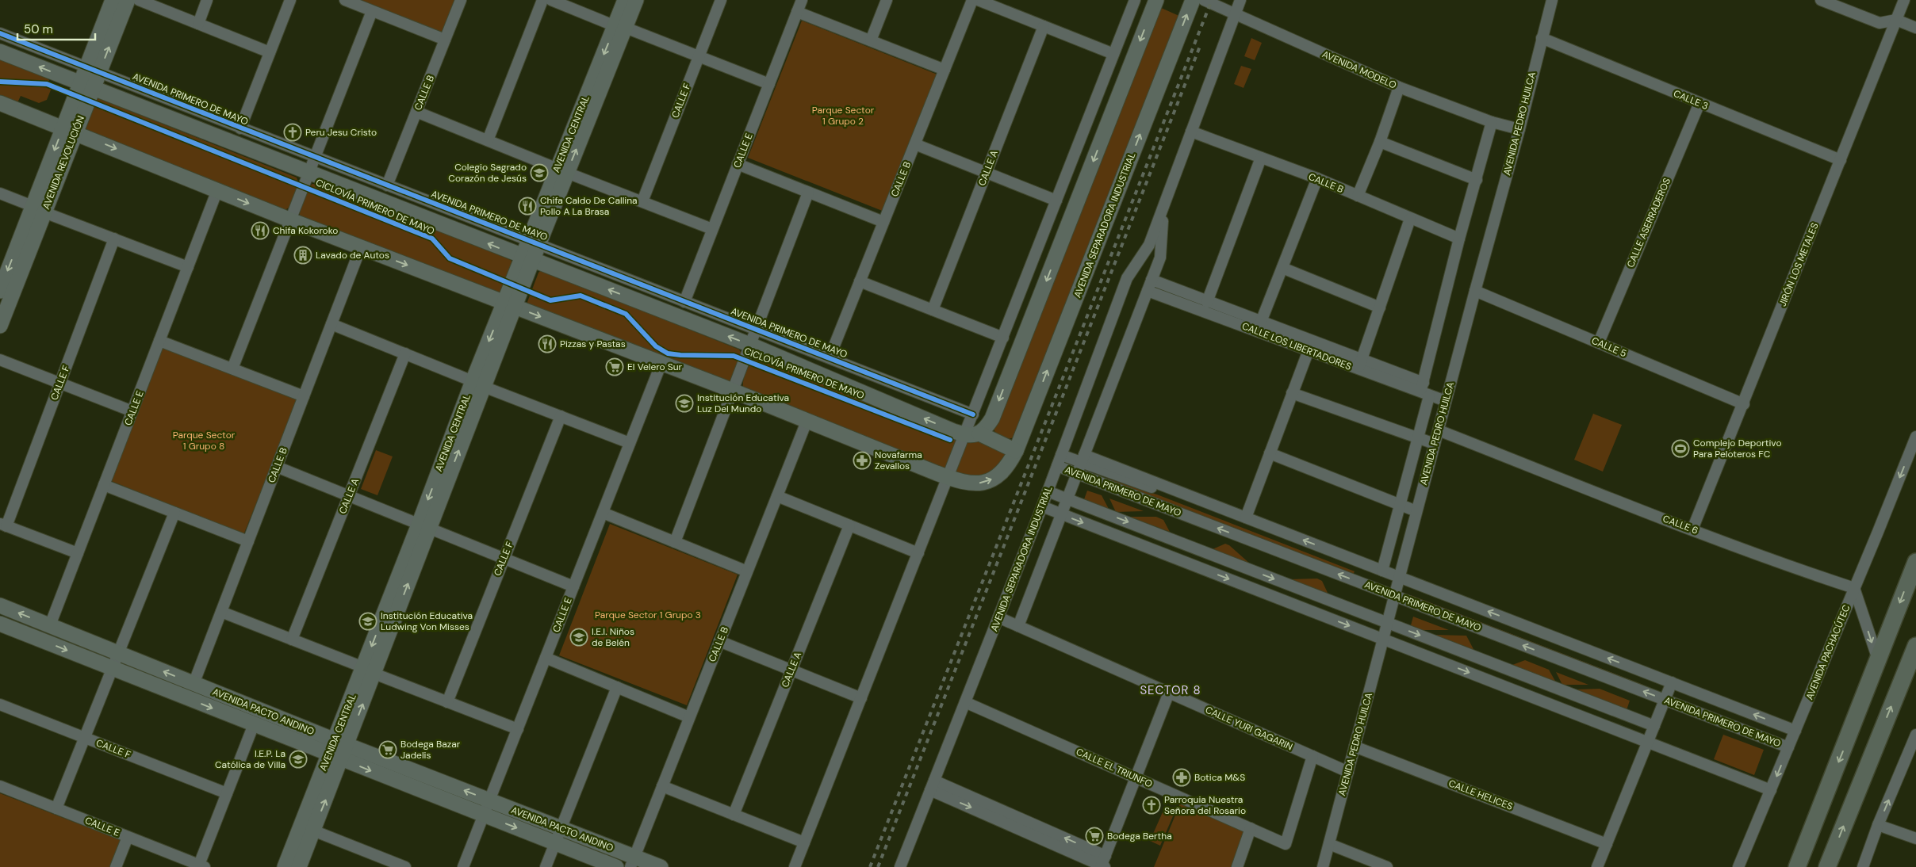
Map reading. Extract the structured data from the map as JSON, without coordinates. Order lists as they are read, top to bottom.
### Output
{
  "streets": {
    "main road": [
      "AVENIDA CENTRAL",
      "AVENIDA REVOLUCIÓN",
      "AVENIDA SEPARADORA INDUSTRIAL",
      "AVENIDA PACTO ANDINO"
    ],
    "street": [
      "AVENIDA MODELO",
      "CALLE B",
      "AVENIDA PRIMERO DE MAYO",
      "CALLE 3",
      "CALLE F",
      "AVENIDA PEDRO HUILCA",
      "CALLE E",
      "CALLE A",
      "CALLE ASERRADEROS",
      "JIRÓN LOS METALES",
      "CALLE LOS LIBERTADORES",
      "CALLE 5",
      "CALLE 6",
      "AVENIDA PACHACÚTEC",
      "CALLE YURI GAGARIN",
      "CALLE EL TRIUNFO",
      "CALLE HELICES"
    ],
    "cycle path": ["CICLOVÍA PRIMERO DE MAYO"]
  },
  "crossings": [
    ["AVENIDA MODELO", "AVENIDA PEDRO HUILCA"],
    ["AVENIDA MODELO", "AVENIDA SEPARADORA INDUSTRIAL"],
    ["CALLE B", "AVENIDA PRIMERO DE MAYO"],
    ["CALLE B", "AVENIDA SEPARADORA INDUSTRIAL"],
    ["CALLE B", "AVENIDA PACTO ANDINO"],
    ["AVENIDA PRIMERO DE MAYO", "AVENIDA PEDRO HUILCA"],
    ["AVENIDA PRIMERO DE MAYO", "AVENIDA CENTRAL"],
    ["AVENIDA PRIMERO DE MAYO", "CALLE E"],
    ["AVENIDA PRIMERO DE MAYO", "AVENIDA REVOLUCIÓN"],
    ["AVENIDA PRIMERO DE MAYO", "AVENIDA SEPARADORA INDUSTRIAL"],
    ["AVENIDA PRIMERO DE MAYO", "AVENIDA PACHACÚTEC"],
    ["CALLE 3", "AVENIDA PEDRO HUILCA"],
    ["CALLE 3", "CALLE ASERRADEROS"],
    ["CALLE 3", "JIRÓN LOS METALES"],
    ["AVENIDA PEDRO HUILCA", "CALLE LOS LIBERTADORES"],
    ["AVENIDA PEDRO HUILCA", "CALLE 5"],
    ["AVENIDA PEDRO HUILCA", "CALLE 6"],
    ["AVENIDA PEDRO HUILCA", "CALLE YURI GAGARIN"],
    ["AVENIDA PEDRO HUILCA", "CALLE HELICES"],
    ["AVENIDA CENTRAL", "AVENIDA PACTO ANDINO"],
    ["CALLE E", "AVENIDA PACTO ANDINO"],
    ["CALLE ASERRADEROS", "CALLE 5"],
    ["AVENIDA SEPARADORA INDUSTRIAL", "CALLE LOS LIBERTADORES"],
    ["AVENIDA SEPARADORA INDUSTRIAL", "CALLE YURI GAGARIN"],
    ["AVENIDA SEPARADORA INDUSTRIAL", "CALLE EL TRIUNFO"],
    ["JIRÓN LOS METALES", "CALLE 5"],
    ["JIRÓN LOS METALES", "CALLE 6"],
    ["CALLE 6", "AVENIDA PACHACÚTEC"],
    ["CALLE YURI GAGARIN", "CALLE EL TRIUNFO"]
  ],
  "one_way": ["AVENIDA PACHACÚTEC"],
  "districts": ["SECTOR 8"],
  "parks": ["Parque Sector 1 Grupo 2", "Parque Sector 1 Grupo 8", "Parque Sector 1 Grupo 3"],
  "places": {
    "church": ["Peru Jesu Cristo", "Parroquia Nuestra Señora del Rosario"],
    "school or university": [
      "Colegio Sagrado Corazón de Jesús",
      "Institución Educativa Luz Del Mundo",
      "Institución Educativa Ludwing Von Misses",
      "I.E.I. Niños de Belén",
      "I.E.P. La Católica de Villa"
    ],
    "restaurant": ["Chifa Caldo De Callina Pollo A La Brasa", "Chifa Kokoroko", "Pizzas y Pastas"],
    "building": ["Lavado de Autos"],
    "supermarket": ["El Velero Sur", "Bodega Bazar Jadelis", "Bodega Bertha"],
    "sports": ["Complejo Deportivo Para Peloteros FC"],
    "pharmacy": ["Novafarma Zevallos", "Botica M&S"]
  },
  "scale_bar": "50 m"
}
